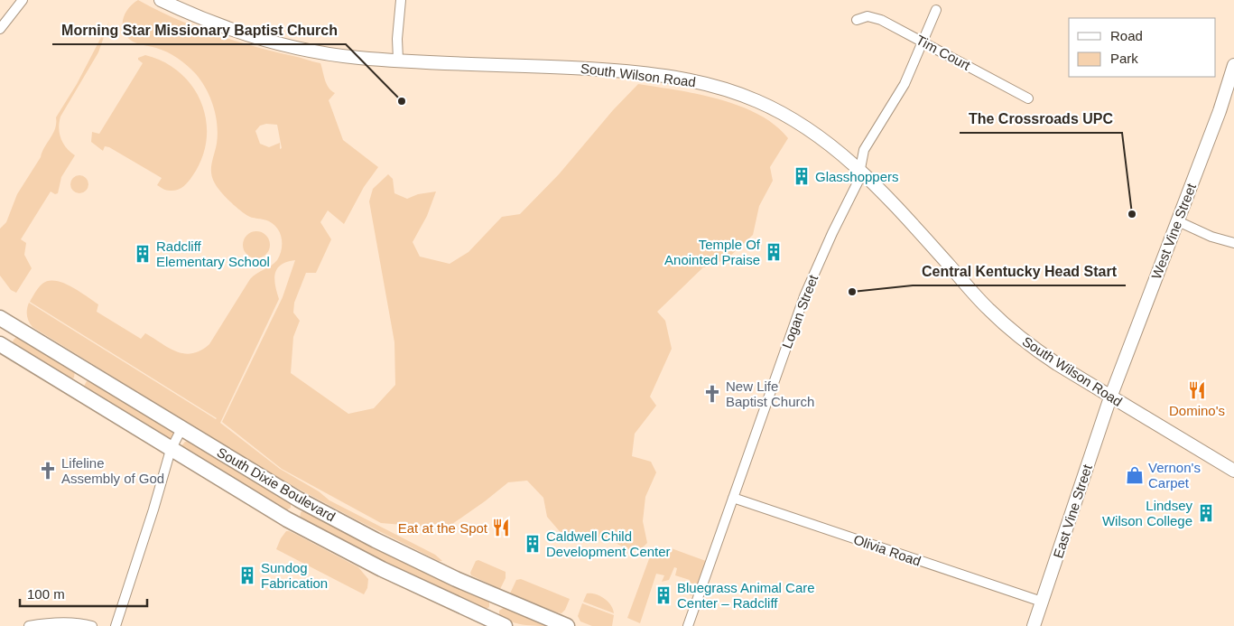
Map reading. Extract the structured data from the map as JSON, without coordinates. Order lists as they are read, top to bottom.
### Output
{
  "streets": {
    "highway": ["South Dixie Boulevard"],
    "main road": ["South Wilson Road", "West Vine Street", "East Vine Street"],
    "street": ["Tim Court", "Logan Street", "Olivia Road"]
  },
  "crossings": [
    ["Tim Court", "Logan Street"],
    ["South Wilson Road", "West Vine Street"],
    ["South Wilson Road", "Logan Street"],
    ["South Wilson Road", "East Vine Street"],
    ["West Vine Street", "East Vine Street"],
    ["Logan Street", "Olivia Road"],
    ["East Vine Street", "Olivia Road"]
  ],
  "places": {
    "other": ["Morning Star Missionary Baptist Church", "The Crossroads UPC", "Central Kentucky Head Start"],
    "building": [
      "Glasshoppers",
      "Temple Of Anointed Praise",
      "Radcliff Elementary School",
      "Lindsey Wilson College",
      "Caldwell Child Development Center",
      "Sundog Fabrication",
      "Bluegrass Animal Care Center – Radcliff"
    ],
    "restaurant": ["Domino's", "Eat at the Spot"],
    "church": ["New Life Baptist Church", "Lifeline Assembly of God"],
    "shop": ["Vernon's Carpet"]
  },
  "legend": ["Road", "Park"],
  "scale_bar": "100 m"
}
